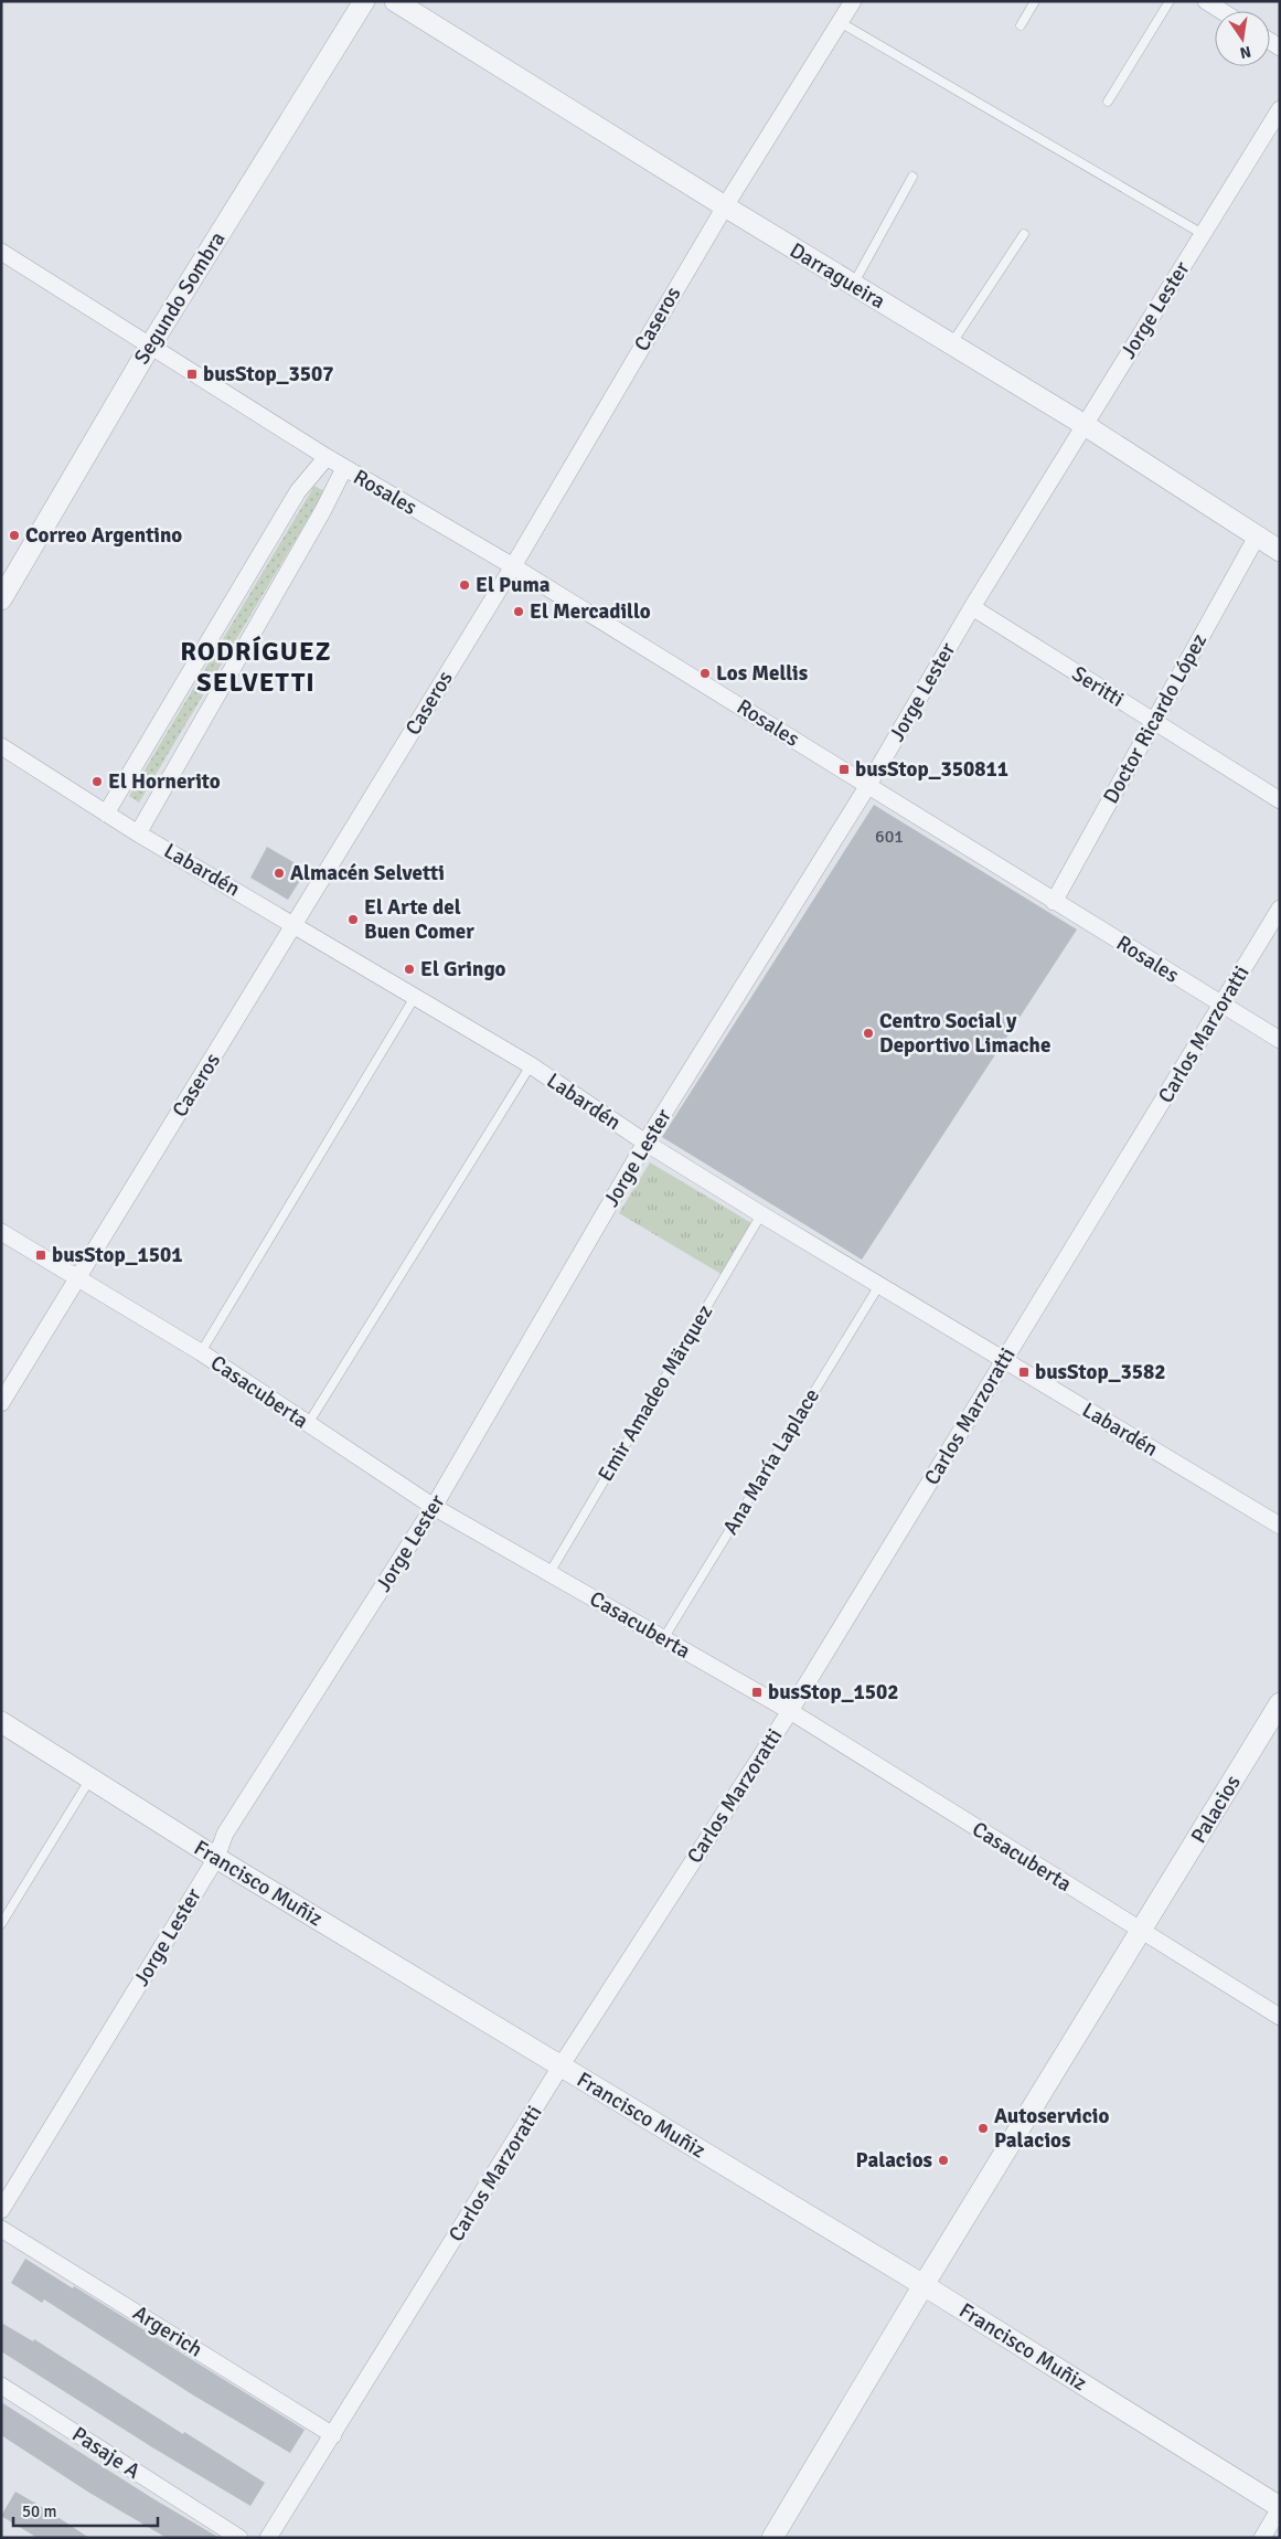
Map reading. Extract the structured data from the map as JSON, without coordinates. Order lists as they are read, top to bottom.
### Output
{
  "streets": {
    "street": [
      "Darragueira",
      "Segundo Sombra",
      "Jorge Lester",
      "Caseros",
      "Rosales",
      "Seritti",
      "Doctor Ricardo López",
      "Labardén",
      "Carlos Marzoratti",
      "Casacuberta",
      "Palacios",
      "Francisco Muñiz",
      "Argerich",
      "Pasaje A"
    ],
    "lane": ["Emir Amadeo Märquez", "Ana María Laplace"]
  },
  "crossings": [
    ["Darragueira", "Jorge Lester"],
    ["Darragueira", "Caseros"],
    ["Darragueira", "Doctor Ricardo López"],
    ["Segundo Sombra", "Rosales"],
    ["Jorge Lester", "Rosales"],
    ["Jorge Lester", "Seritti"],
    ["Jorge Lester", "Labardén"],
    ["Jorge Lester", "Casacuberta"],
    ["Jorge Lester", "Francisco Muñiz"],
    ["Caseros", "Rosales"],
    ["Caseros", "Labardén"],
    ["Caseros", "Casacuberta"],
    ["Rosales", "Doctor Ricardo López"],
    ["Rosales", "Carlos Marzoratti"],
    ["Seritti", "Doctor Ricardo López"],
    ["Labardén", "Carlos Marzoratti"],
    ["Labardén", "Emir Amadeo Märquez"],
    ["Labardén", "Ana María Laplace"],
    ["Carlos Marzoratti", "Casacuberta"],
    ["Carlos Marzoratti", "Francisco Muñiz"],
    ["Carlos Marzoratti", "Argerich"],
    ["Casacuberta", "Emir Amadeo Märquez"],
    ["Casacuberta", "Ana María Laplace"],
    ["Casacuberta", "Palacios"],
    ["Palacios", "Francisco Muñiz"]
  ],
  "districts": ["RODRÍGUEZ SELVETTI"],
  "places": {
    "transit": [
      "busStop_3507",
      "busStop_350811",
      "busStop_1501",
      "busStop_3582",
      "busStop_1502"
    ],
    "other": [
      "Correo Argentino",
      "El Puma",
      "El Mercadillo",
      "Los Mellis",
      "El Hornerito",
      "Almacén Selvetti",
      "El Arte del Buen Comer",
      "El Gringo",
      "Centro Social y Deportivo Limache",
      "Autoservicio Palacios",
      "Palacios"
    ]
  },
  "house_numbers": ["601"],
  "scale_bar": "50 m",
  "north": "bottom"
}
